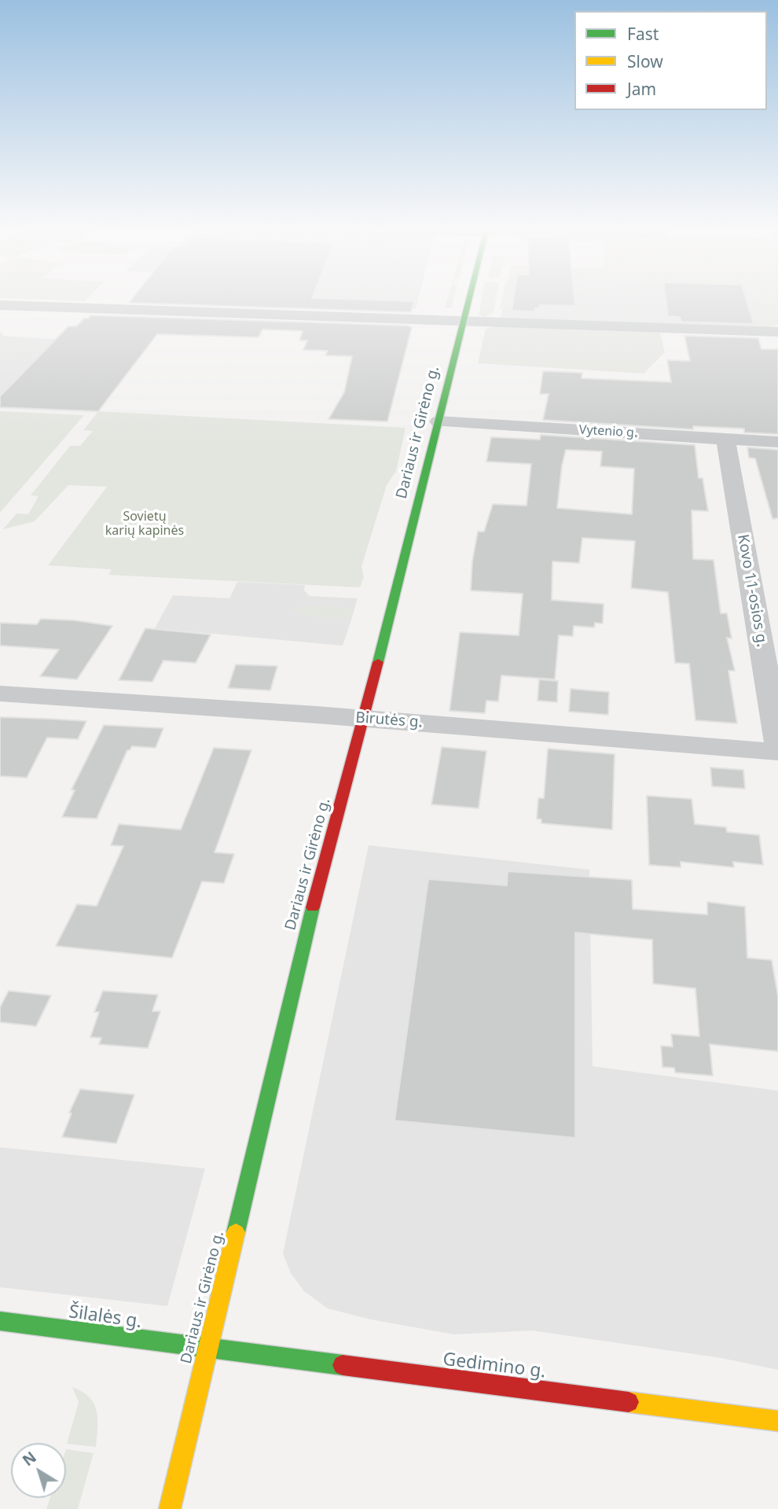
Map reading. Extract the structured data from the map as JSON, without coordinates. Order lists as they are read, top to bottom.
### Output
{
  "streets": {
    "main road": ["Dariaus ir Girėno g.", "Šilalės g.", "Gedimino g."],
    "street": ["Vytenio g.", "Kovo 11-osios g.", "Birutės g."]
  },
  "crossings": [
    ["Vytenio g.", "Dariaus ir Girėno g."],
    ["Vytenio g.", "Kovo 11-osios g."],
    ["Dariaus ir Girėno g.", "Birutės g."],
    ["Dariaus ir Girėno g.", "Šilalės g."],
    ["Dariaus ir Girėno g.", "Gedimino g."],
    ["Šilalės g.", "Gedimino g."]
  ],
  "parks": ["Sovietų karių kapinės"],
  "legend": ["Fast", "Slow", "Jam"],
  "north": "top left"
}
